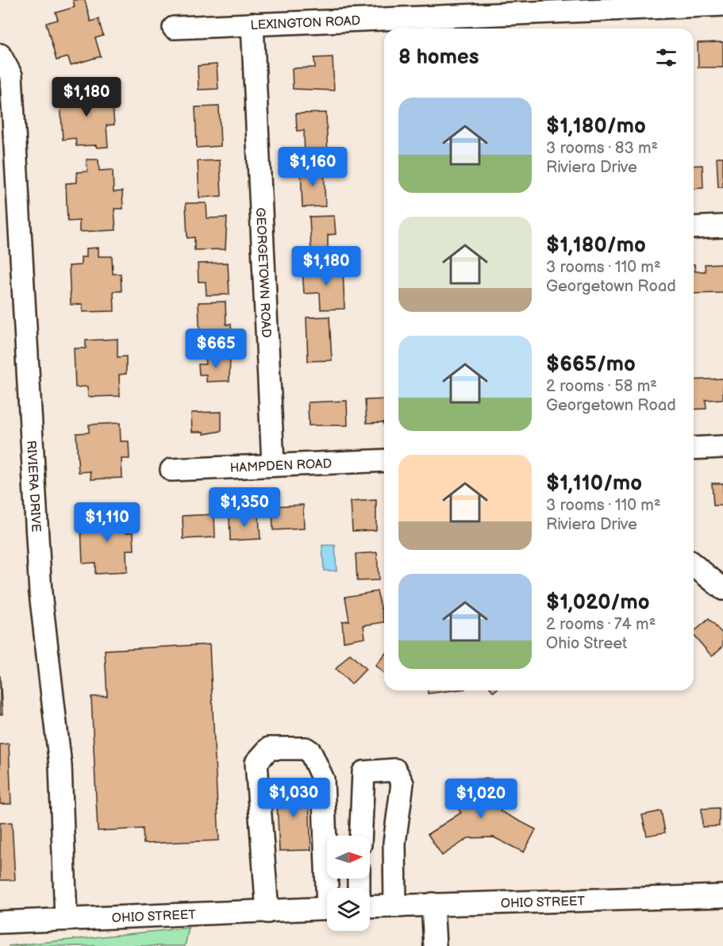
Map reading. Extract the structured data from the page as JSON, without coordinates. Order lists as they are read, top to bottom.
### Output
{
  "streets": {
    "street": [
      "LEXINGTON ROAD",
      "GEORGETOWN ROAD",
      "HAMPDEN ROAD",
      "RIVIERA DRIVE",
      "OHIO STREET"
    ]
  },
  "crossings": [
    ["LEXINGTON ROAD", "GEORGETOWN ROAD"],
    ["GEORGETOWN ROAD", "HAMPDEN ROAD"],
    ["RIVIERA DRIVE", "OHIO STREET"]
  ],
  "north": "right",
  "page": {
    "heading": "8 homes",
    "price": [
      "$1,180",
      "$1,160",
      "$1,180",
      "$665",
      "$1,350",
      "$1,110",
      "$1,030",
      "$1,020"
    ],
    "list": [
      {
        "name": "$1,180/mo",
        "note": "3 rooms · 83 m² · Riviera Drive"
      },
      {
        "name": "$1,180/mo",
        "note": "3 rooms · 110 m² · Georgetown Road"
      },
      {
        "name": "$665/mo",
        "note": "2 rooms · 58 m² · Georgetown Road"
      },
      {
        "name": "$1,110/mo",
        "note": "3 rooms · 110 m² · Riviera Drive"
      },
      {
        "name": "$1,020/mo",
        "note": "2 rooms · 74 m² · Ohio Street"
      }
    ]
  }
}
